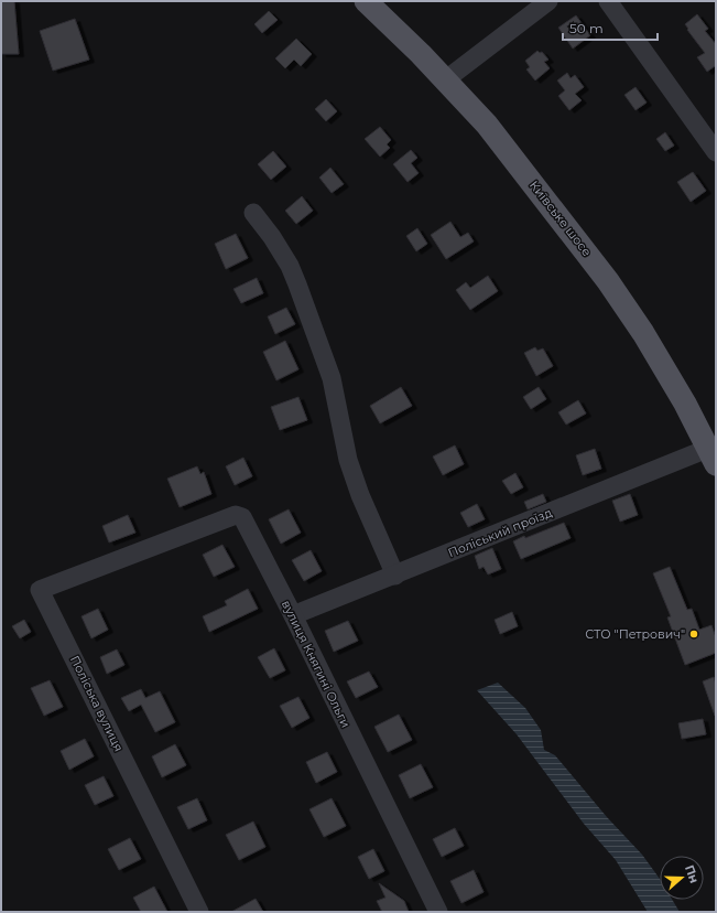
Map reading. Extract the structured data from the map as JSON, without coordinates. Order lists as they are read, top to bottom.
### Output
{
  "streets": {
    "main road": ["Київське шосе"],
    "street": ["Поліський проїзд", "вулиця Княгині Ольги", "Поліська вулиця"]
  },
  "crossings": [
    ["Київське шосе", "Поліський проїзд"],
    ["Поліський проїзд", "вулиця Княгині Ольги"],
    ["вулиця Княгині Ольги", "Поліська вулиця"]
  ],
  "places": ["СТО \"Петрович\""],
  "scale_bar": "50 m",
  "north": "right"
}
